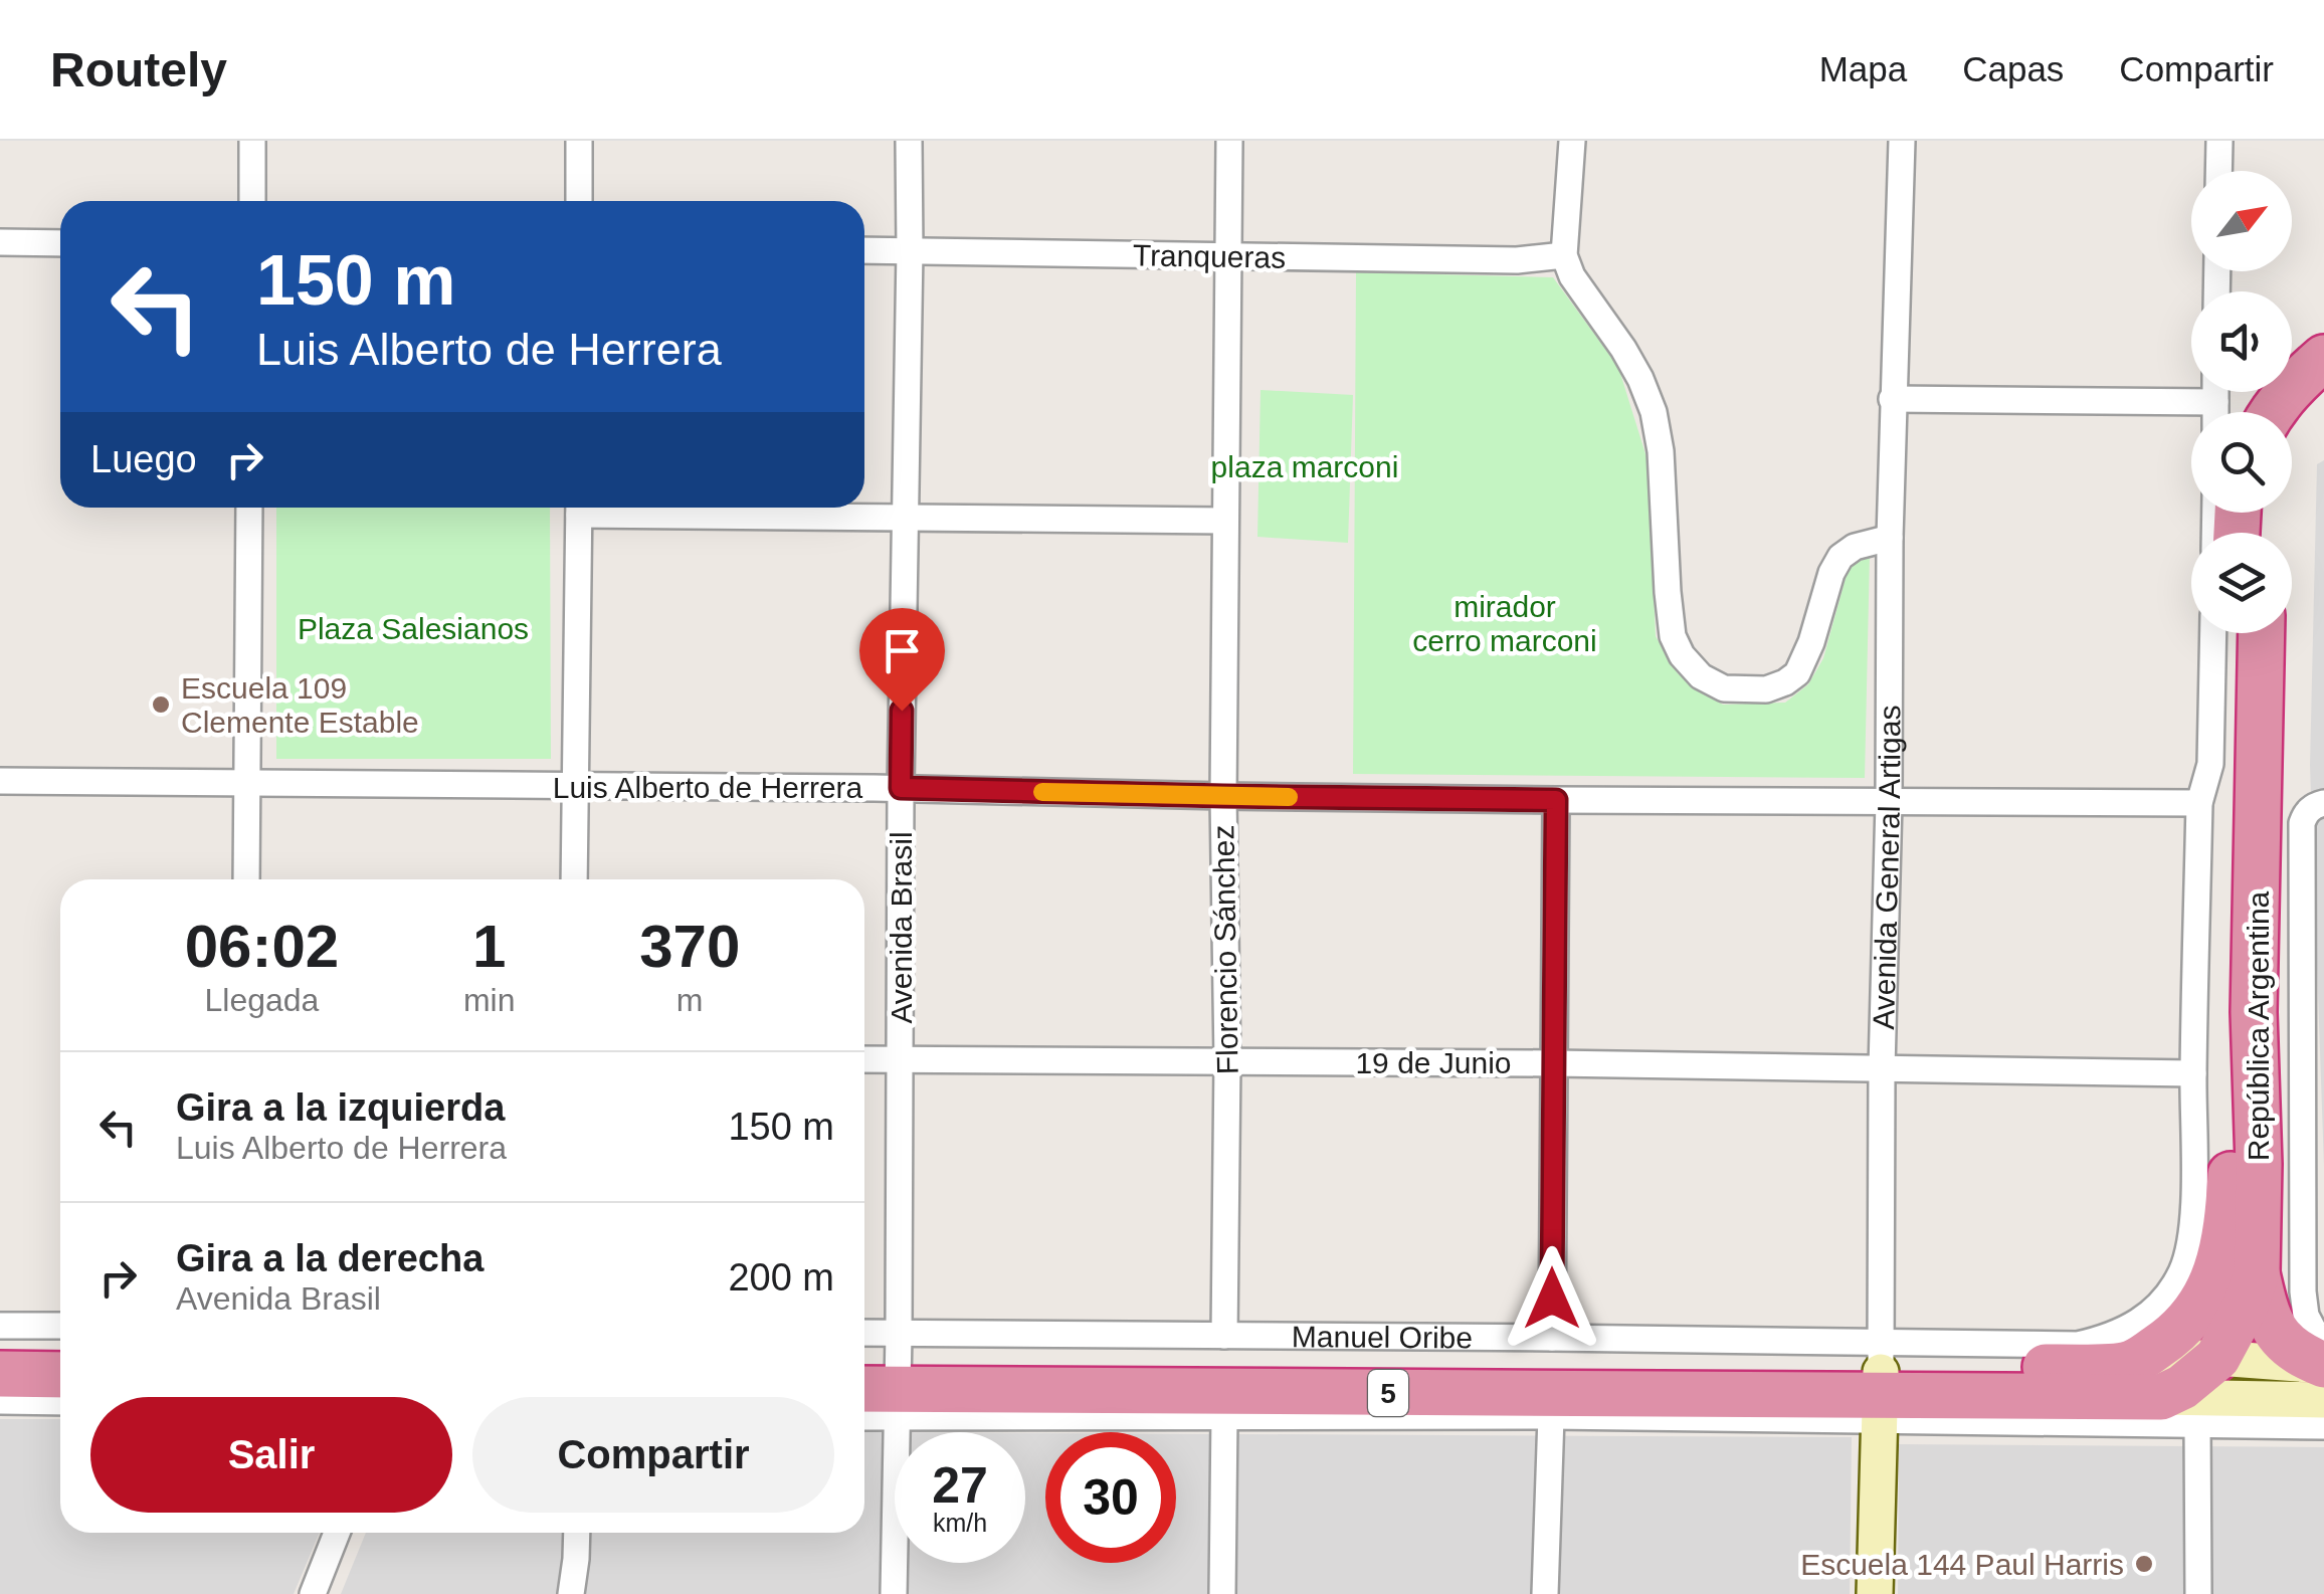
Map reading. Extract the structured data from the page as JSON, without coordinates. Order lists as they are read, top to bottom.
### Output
{
  "streets": {
    "highway": ["República Argentina", "Manuel Oribe", "5"],
    "main road": ["Avenida General Artigas"],
    "street": [
      "Tranqueras",
      "Luis Alberto de Herrera",
      "Avenida Brasil",
      "Florencio Sánchez",
      "19 de Junio"
    ]
  },
  "crossings": [
    ["Tranqueras", "Avenida Brasil"],
    ["Tranqueras", "Florencio Sánchez"],
    ["Luis Alberto de Herrera", "Avenida General Artigas"],
    ["Luis Alberto de Herrera", "Avenida Brasil"],
    ["Luis Alberto de Herrera", "Florencio Sánchez"],
    ["Avenida General Artigas", "19 de Junio"],
    ["Avenida General Artigas", "Manuel Oribe"],
    ["Avenida Brasil", "19 de Junio"],
    ["Avenida Brasil", "Manuel Oribe"],
    ["Florencio Sánchez", "19 de Junio"],
    ["Florencio Sánchez", "Manuel Oribe"],
    ["República Argentina", "Manuel Oribe"],
    ["República Argentina", "5"],
    ["19 de Junio", "Manuel Oribe"],
    ["Manuel Oribe", "5"]
  ],
  "parks": ["plaza marconi", "mirador cerro marconi", "Plaza Salesianos"],
  "places": ["Escuela 109 Clemente Estable", "Escuela 144 Paul Harris"],
  "north": "top right",
  "page": {
    "header": "Routely",
    "nav": ["Mapa", "Capas", "Compartir"],
    "turn": ["150 m", "Luis Alberto de Herrera"],
    "then": "Luego",
    "eta": [
      "06:02",
      "Llegada",
      "1",
      "min",
      "370",
      "m"
    ],
    "list": [
      {
        "name": "Gira a la izquierda",
        "note": "Luis Alberto de Herrera",
        "value": "150 m"
      },
      {
        "name": "Gira a la derecha",
        "note": "Avenida Brasil",
        "value": "200 m"
      }
    ],
    "buttons": ["Salir", "Compartir"],
    "speed": "27 km/h",
    "limit": "30"
  }
}
